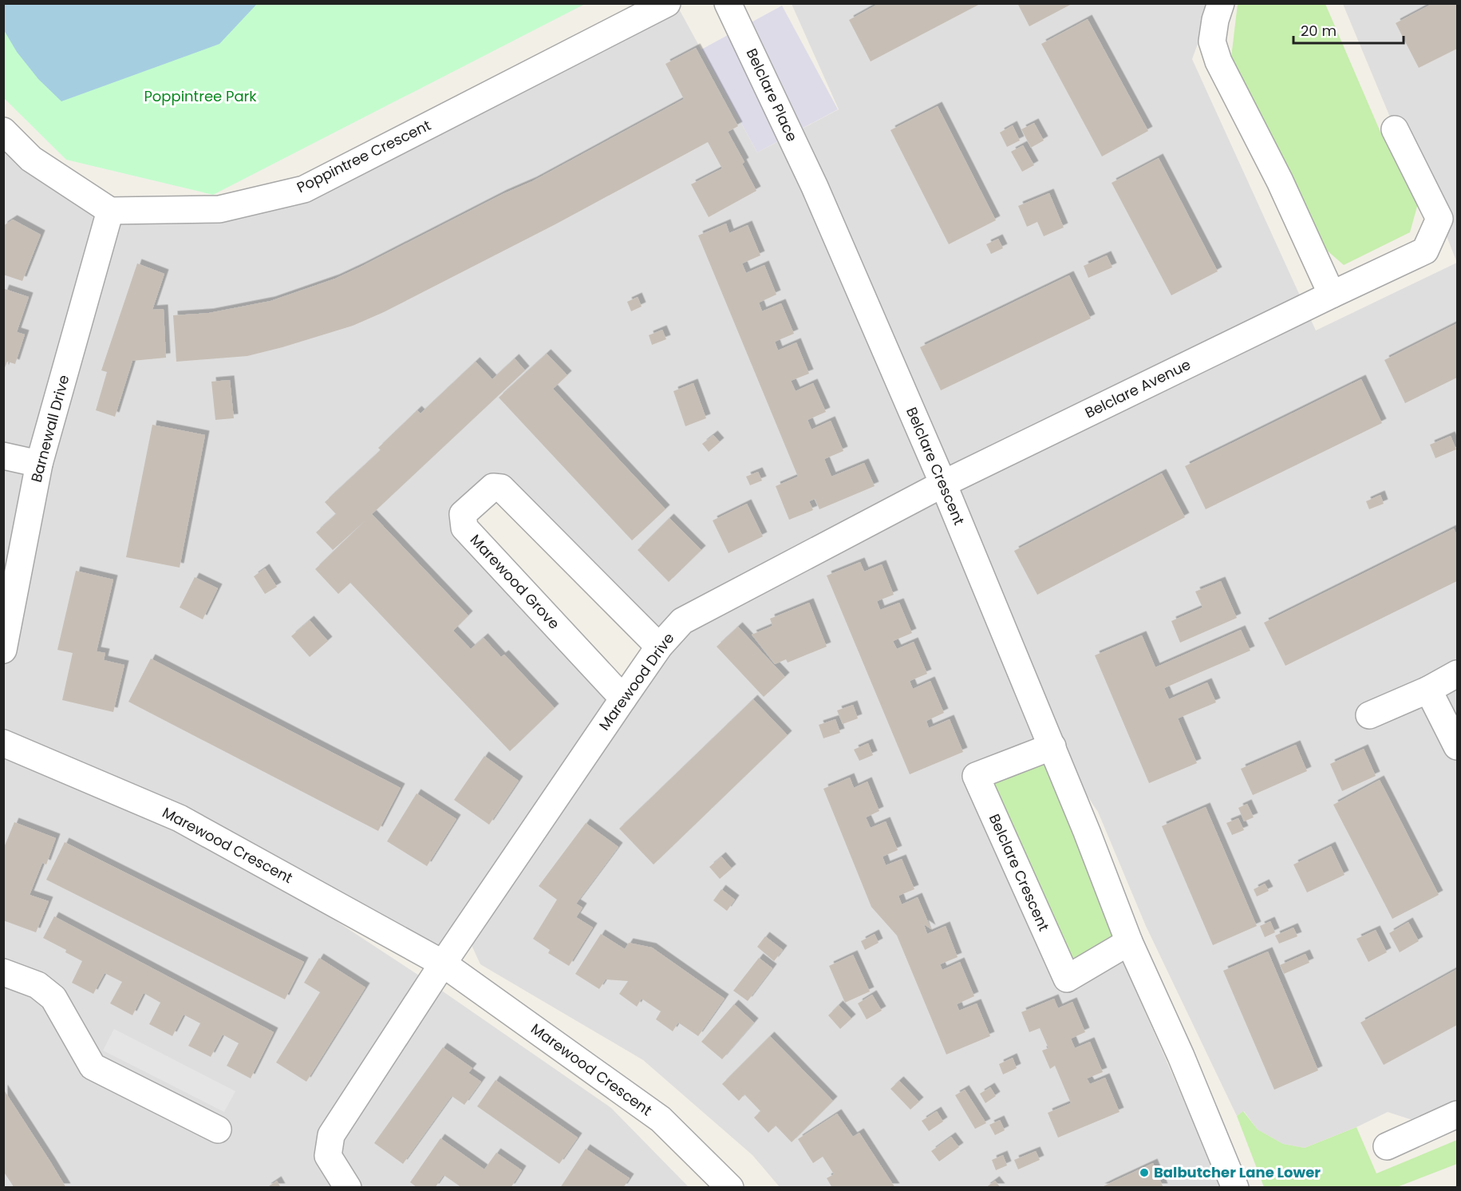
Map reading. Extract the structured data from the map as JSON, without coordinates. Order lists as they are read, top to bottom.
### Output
{
  "streets": {
    "street": [
      "Belclare Place",
      "Poppintree Crescent",
      "Belclare Avenue",
      "Barnewall Drive",
      "Belclare Crescent",
      "Marewood Grove",
      "Marewood Drive",
      "Marewood Crescent"
    ]
  },
  "crossings": [
    ["Belclare Place", "Belclare Crescent"],
    ["Poppintree Crescent", "Barnewall Drive"],
    ["Belclare Avenue", "Belclare Crescent"],
    ["Belclare Avenue", "Marewood Drive"],
    ["Belclare Crescent", "Marewood Drive"],
    ["Marewood Grove", "Marewood Drive"],
    ["Marewood Drive", "Marewood Crescent"]
  ],
  "parks": ["Poppintree Park"],
  "places": ["Balbutcher Lane Lower"],
  "scale_bar": "20 m"
}
